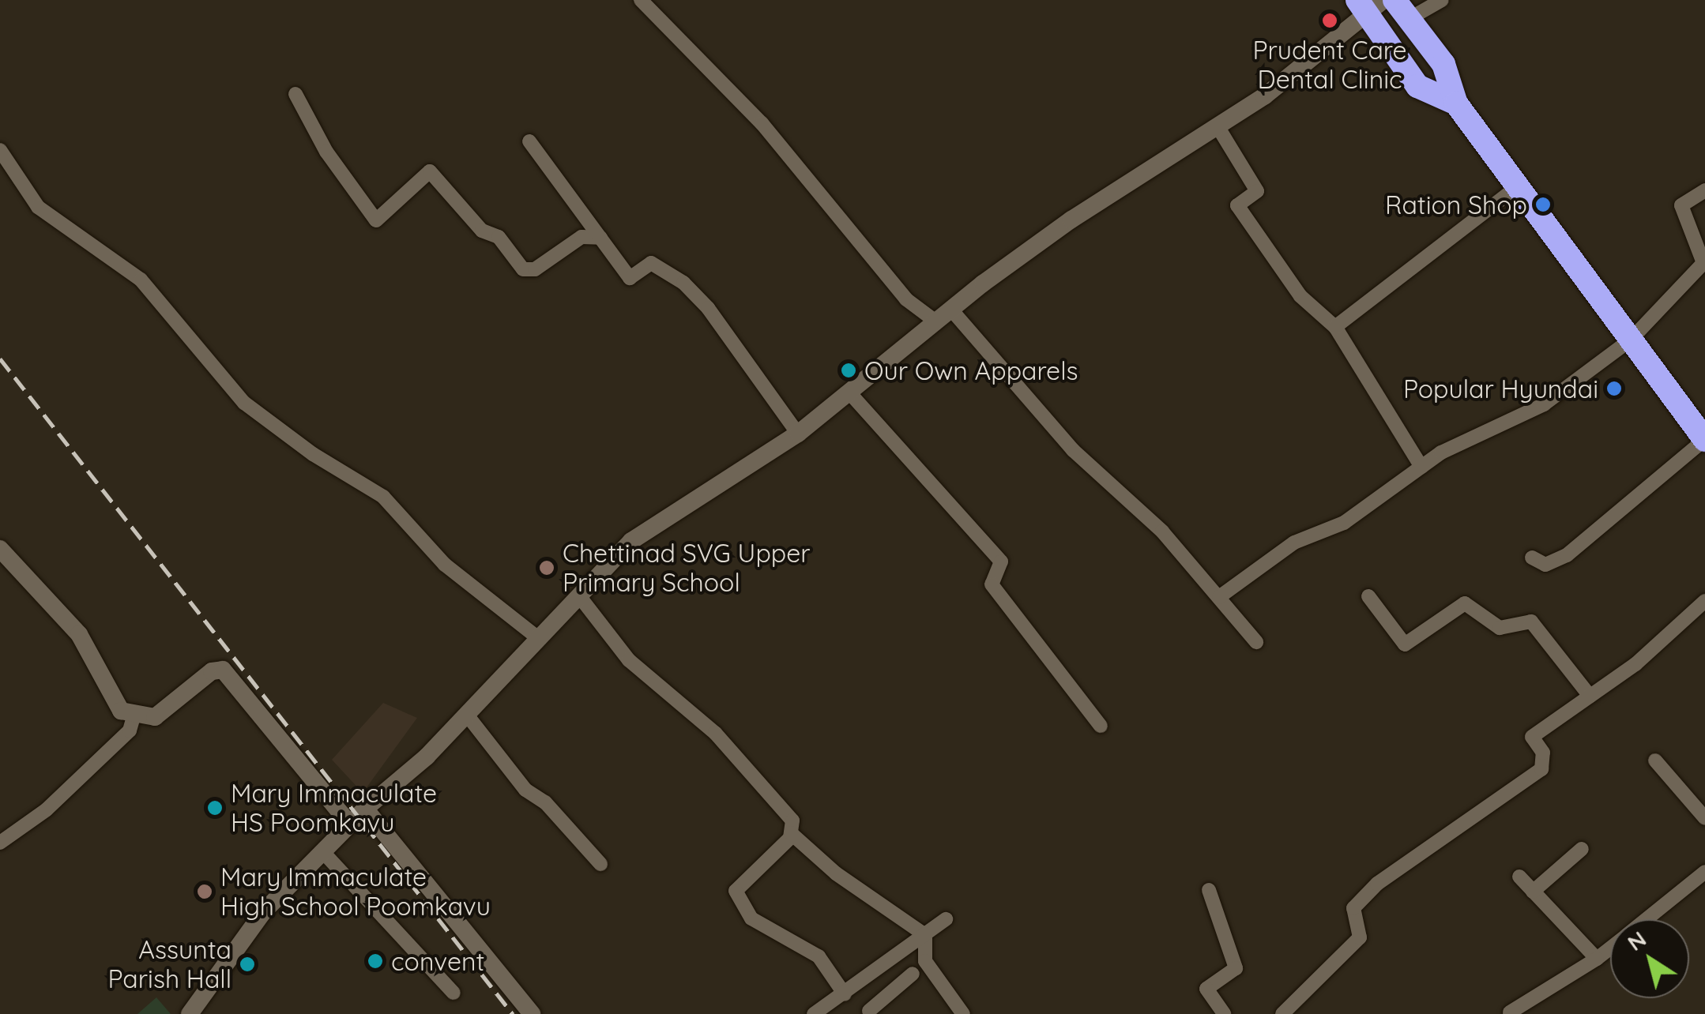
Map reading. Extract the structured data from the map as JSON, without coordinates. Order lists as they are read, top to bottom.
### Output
{
  "places": [
    "Prudent Care Dental Clinic",
    "Ration Shop",
    "Our Own Apparels",
    "Popular Hyundai",
    "Chettinad SVG Upper Primary School",
    "Mary Immaculate HS Poomkavu",
    "Mary Immaculate High School Poomkavu",
    "convent",
    "Assunta Parish Hall"
  ],
  "north": "top left"
}
